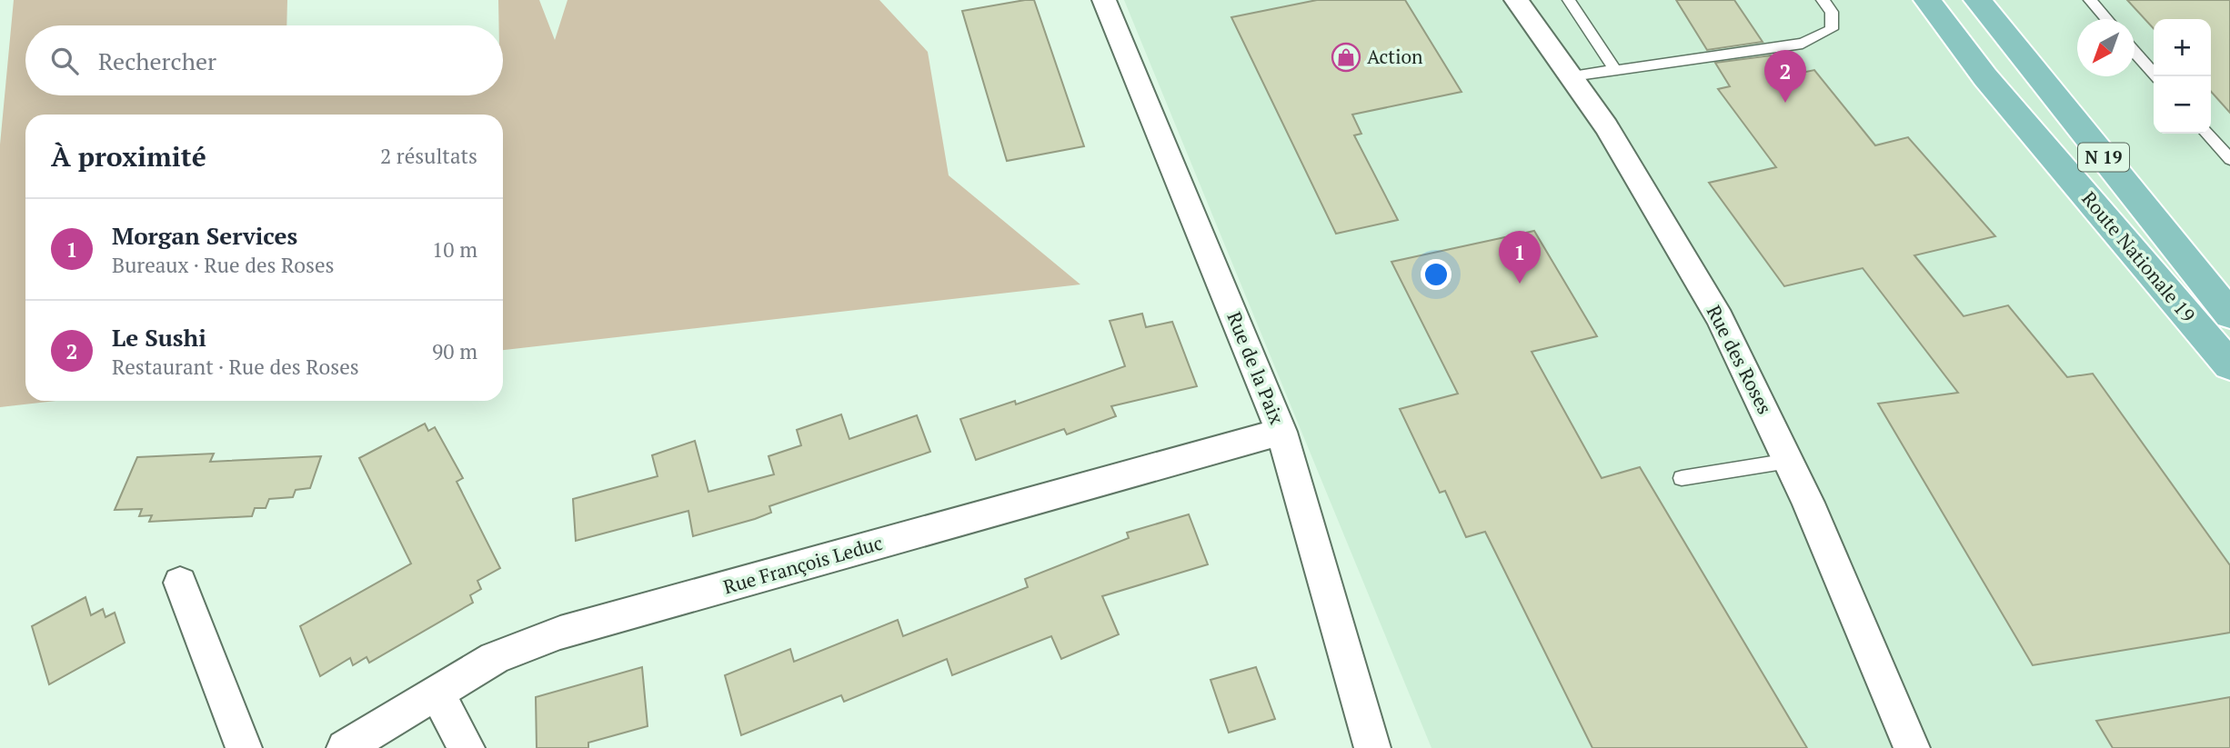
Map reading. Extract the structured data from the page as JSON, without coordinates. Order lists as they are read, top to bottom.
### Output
{
  "streets": {
    "main road": ["N 19", "Route Nationale 19"],
    "street": ["Rue des Roses", "Rue de la Paix", "Rue François Leduc"]
  },
  "crossings": [
    ["Rue de la Paix", "Rue François Leduc"]
  ],
  "places": {
    "shop": ["Action"]
  },
  "north": "bottom left",
  "page": {
    "map_buttons": ["+", "−"],
    "search": "Rechercher",
    "pins": ["2", "1"],
    "heading": ["À proximité", "2 résultats"],
    "list": [
      {
        "mark": "1",
        "name": "Morgan Services",
        "note": "Bureaux · Rue des Roses",
        "value": "10 m"
      },
      {
        "mark": "2",
        "name": "Le Sushi",
        "note": "Restaurant · Rue des Roses",
        "value": "90 m"
      }
    ]
  }
}
